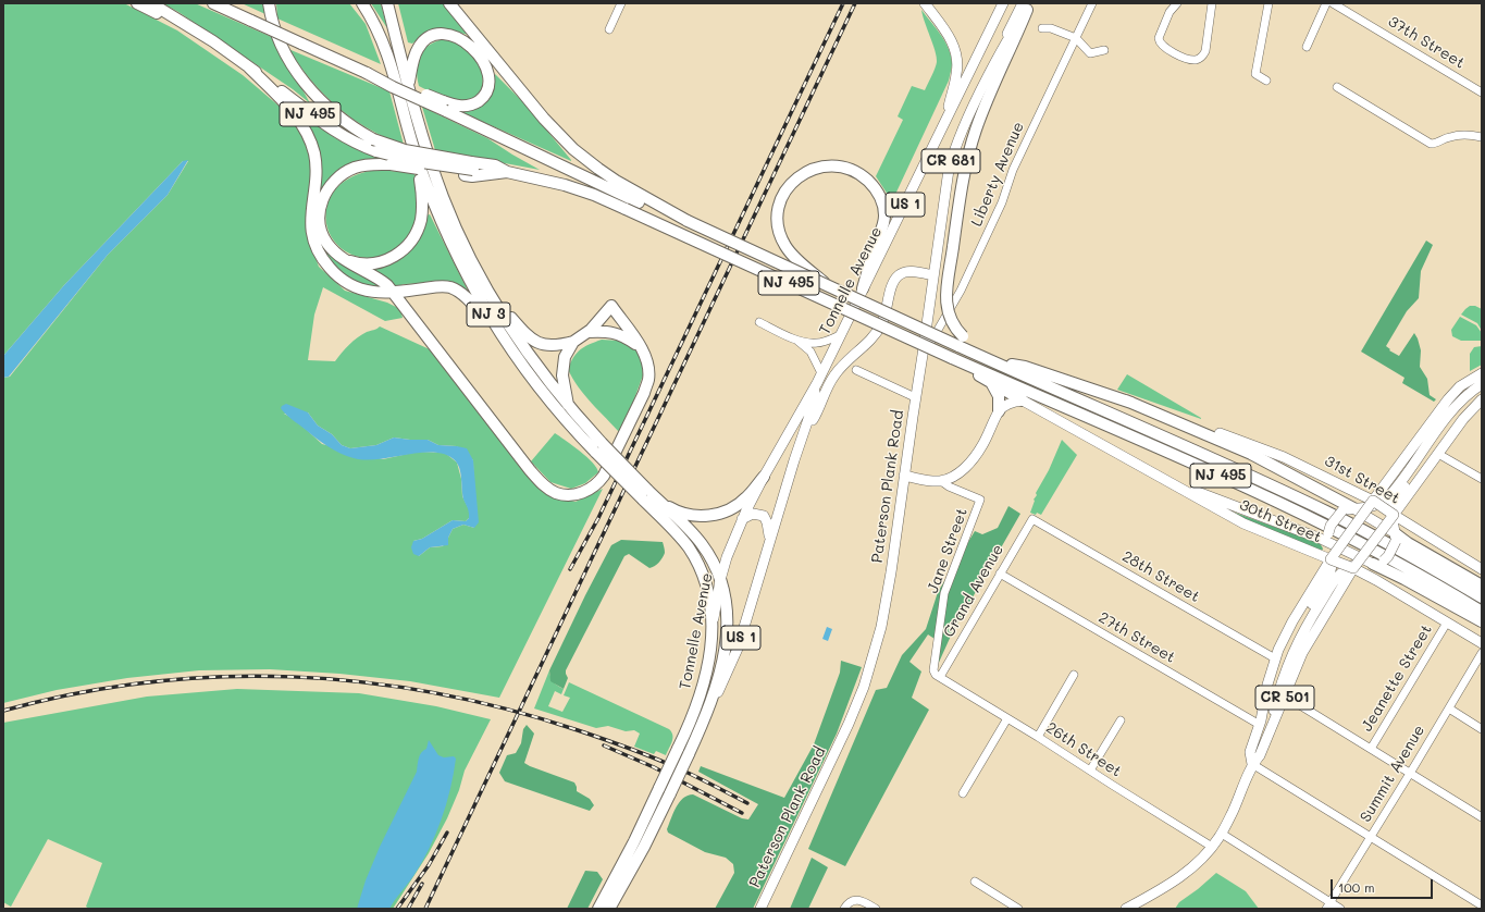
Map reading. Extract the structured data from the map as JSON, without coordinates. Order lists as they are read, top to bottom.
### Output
{
  "streets": {
    "highway": [
      "NJ 495",
      "US 1",
      "Tonnelle Avenue",
      "NJ 3"
    ],
    "main road": [
      "CR 681",
      "31st Street",
      "Paterson Plank Road",
      "30th Street",
      "CR 501"
    ],
    "street": [
      "37th Street",
      "Liberty Avenue",
      "Jane Street",
      "28th Street",
      "Grand Avenue",
      "27th Street",
      "Jeanette Street",
      "26th Street",
      "Summit Avenue"
    ]
  },
  "crossings": [
    ["Liberty Avenue", "Paterson Plank Road"],
    ["Tonnelle Avenue", "NJ 3"],
    ["31st Street", "CR 501"],
    ["30th Street", "Jeanette Street"],
    ["30th Street", "CR 501"],
    ["Jane Street", "Grand Avenue"],
    ["Jane Street", "26th Street"],
    ["28th Street", "Grand Avenue"],
    ["28th Street", "CR 501"],
    ["Grand Avenue", "27th Street"],
    ["Grand Avenue", "26th Street"],
    ["27th Street", "CR 501"],
    ["CR 501", "26th Street"]
  ],
  "scale_bar": "100 m"
}
